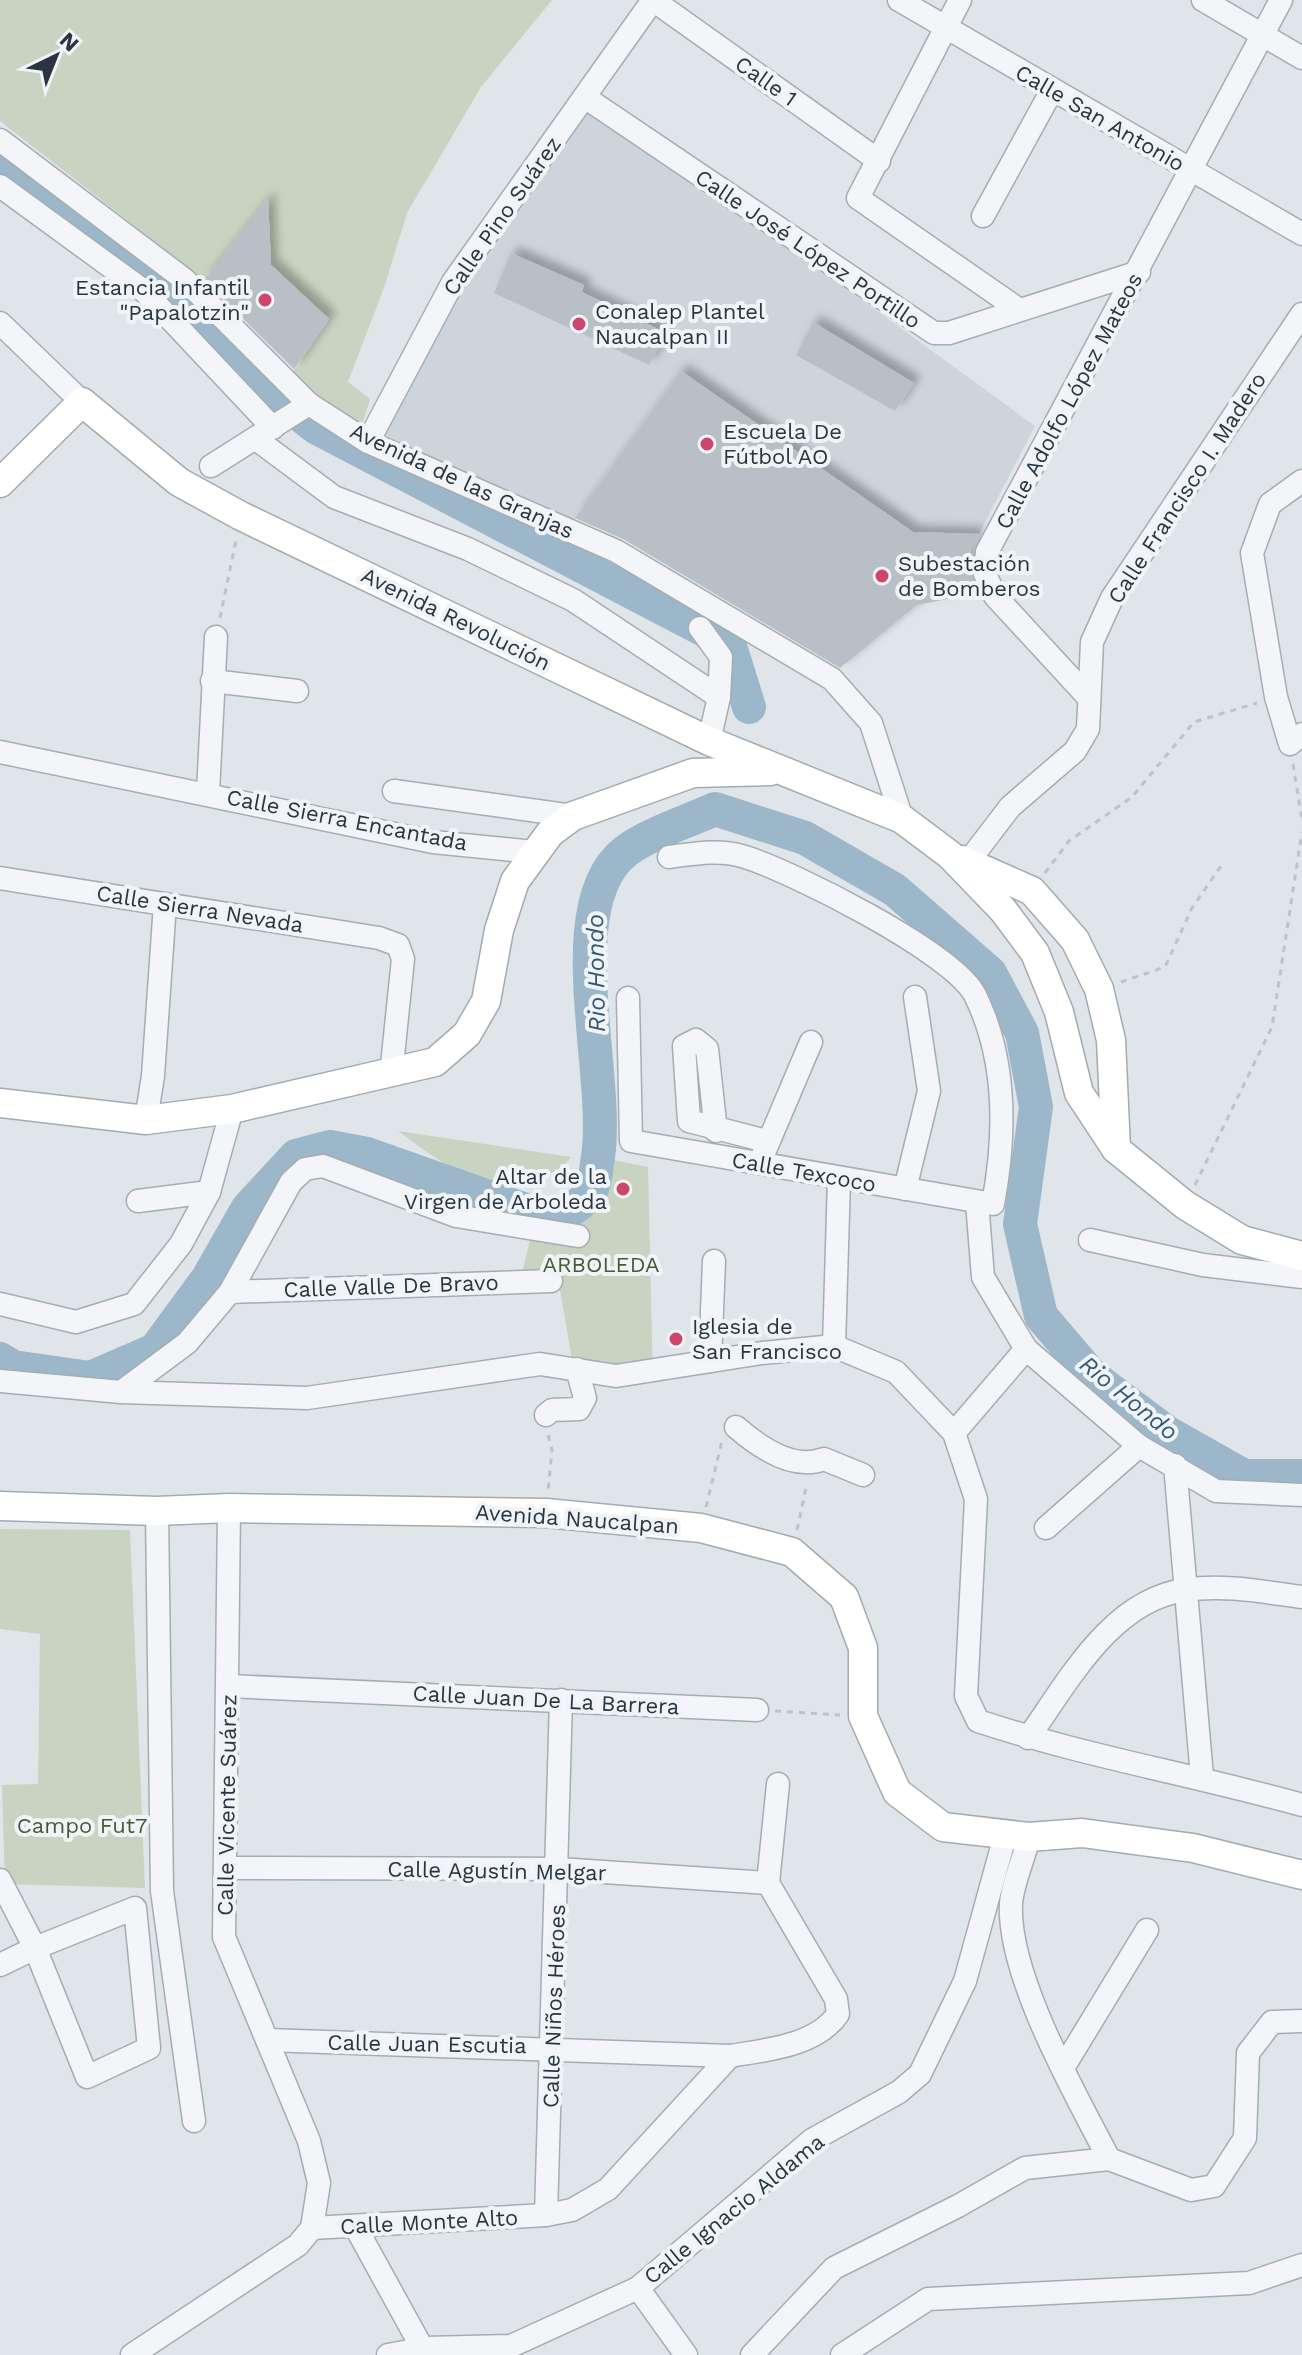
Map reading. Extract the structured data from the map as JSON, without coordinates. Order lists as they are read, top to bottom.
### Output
{
  "streets": {
    "main road": ["Avenida Revolución", "Avenida Naucalpan"],
    "street": [
      "Calle 1",
      "Calle San Antonio",
      "Calle Pino Suárez",
      "Calle José López Portillo",
      "Calle Adolfo López Mateos",
      "Avenida de las Granjas",
      "Calle Francisco I. Madero",
      "Calle Sierra Encantada",
      "Calle Sierra Nevada",
      "Calle Texcoco",
      "Calle Valle De Bravo",
      "Calle Juan De La Barrera",
      "Calle Vicente Suárez",
      "Calle Agustín Melgar",
      "Calle Niños Héroes",
      "Calle Juan Escutia",
      "Calle Ignacio Aldama",
      "Calle Monte Alto"
    ]
  },
  "crossings": [
    ["Calle 1", "Calle Pino Suárez"],
    ["Calle San Antonio", "Calle Adolfo López Mateos"],
    ["Calle Pino Suárez", "Calle José López Portillo"],
    ["Calle Pino Suárez", "Avenida de las Granjas"],
    ["Calle José López Portillo", "Calle Adolfo López Mateos"],
    ["Calle Adolfo López Mateos", "Calle Francisco I. Madero"],
    ["Avenida de las Granjas", "Avenida Revolución"],
    ["Calle Francisco I. Madero", "Avenida Revolución"],
    ["Avenida Naucalpan", "Calle Vicente Suárez"],
    ["Avenida Naucalpan", "Calle Ignacio Aldama"],
    ["Calle Juan De La Barrera", "Calle Vicente Suárez"],
    ["Calle Juan De La Barrera", "Calle Niños Héroes"],
    ["Calle Vicente Suárez", "Calle Agustín Melgar"],
    ["Calle Vicente Suárez", "Calle Juan Escutia"],
    ["Calle Vicente Suárez", "Calle Monte Alto"],
    ["Calle Agustín Melgar", "Calle Niños Héroes"],
    ["Calle Agustín Melgar", "Calle Juan Escutia"],
    ["Calle Niños Héroes", "Calle Juan Escutia"],
    ["Calle Niños Héroes", "Calle Monte Alto"],
    ["Calle Juan Escutia", "Calle Monte Alto"]
  ],
  "water": ["Rio Hondo"],
  "parks": ["ARBOLEDA", "Campo Fut7"],
  "places": [
    "Estancia Infantil \"Papalotzin\"",
    "Conalep Plantel Naucalpan II",
    "Escuela De Fútbol AO",
    "Subestación de Bomberos",
    "Altar de la Virgen de Arboleda",
    "Iglesia de San Francisco"
  ],
  "north": "top right"
}
